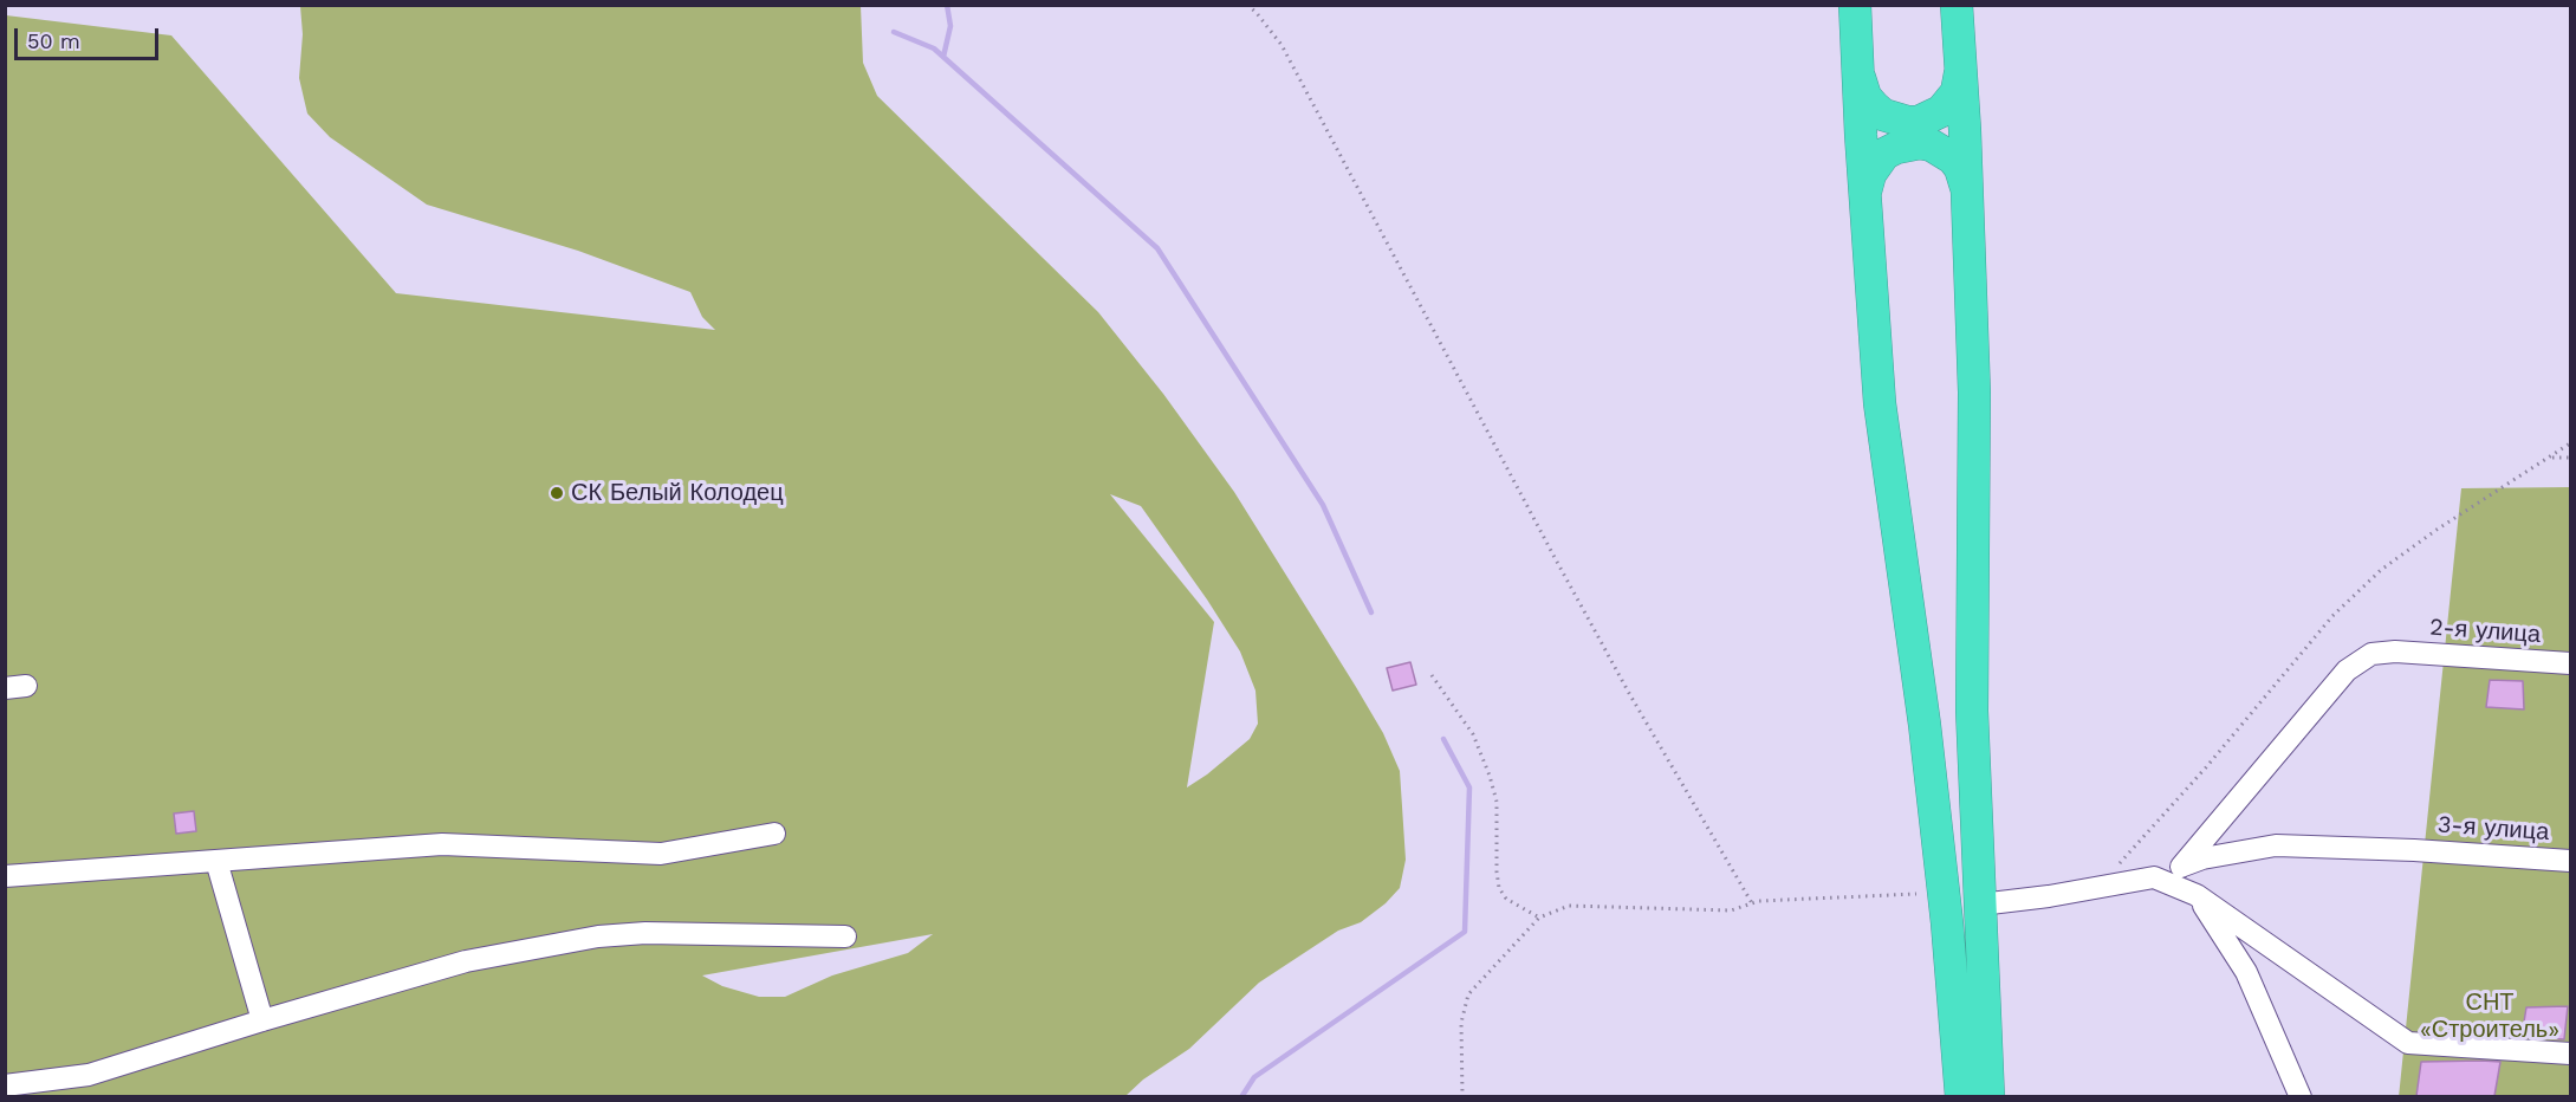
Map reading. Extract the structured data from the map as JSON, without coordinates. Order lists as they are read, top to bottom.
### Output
{
  "streets": {
    "street": ["2-я улица", "3-я улица"]
  },
  "crossings": [
    ["2-я улица", "3-я улица"]
  ],
  "parks": ["СНТ «Строитель»"],
  "places": ["СК Белый Колодец"],
  "scale_bar": "50 m"
}
